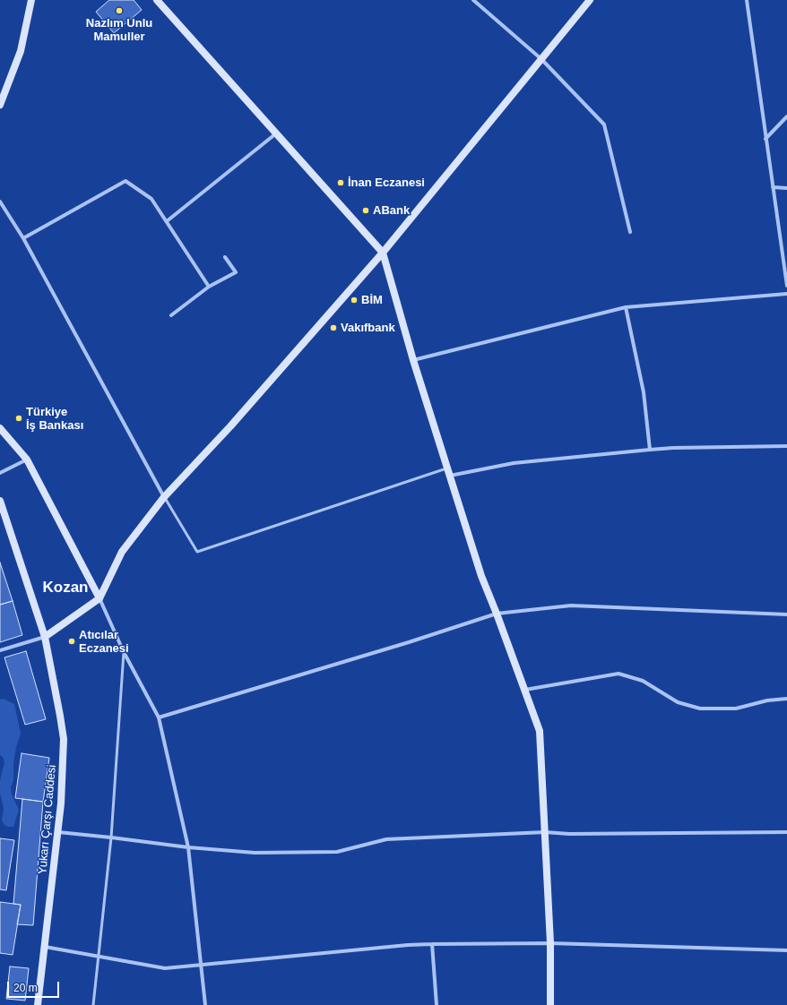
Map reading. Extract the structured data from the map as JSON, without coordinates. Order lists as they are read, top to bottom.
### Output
{
  "streets": {
    "main road": ["Yukarı Çarşı Caddesi"]
  },
  "districts": ["Kozan"],
  "places": [
    "Nazlım Unlu Mamuller",
    "İnan Eczanesi",
    "ABank",
    "BİM",
    "Vakıfbank",
    "Türkiye İş Bankası",
    "Atıcılar Eczanesi"
  ],
  "scale_bar": "20 m"
}
